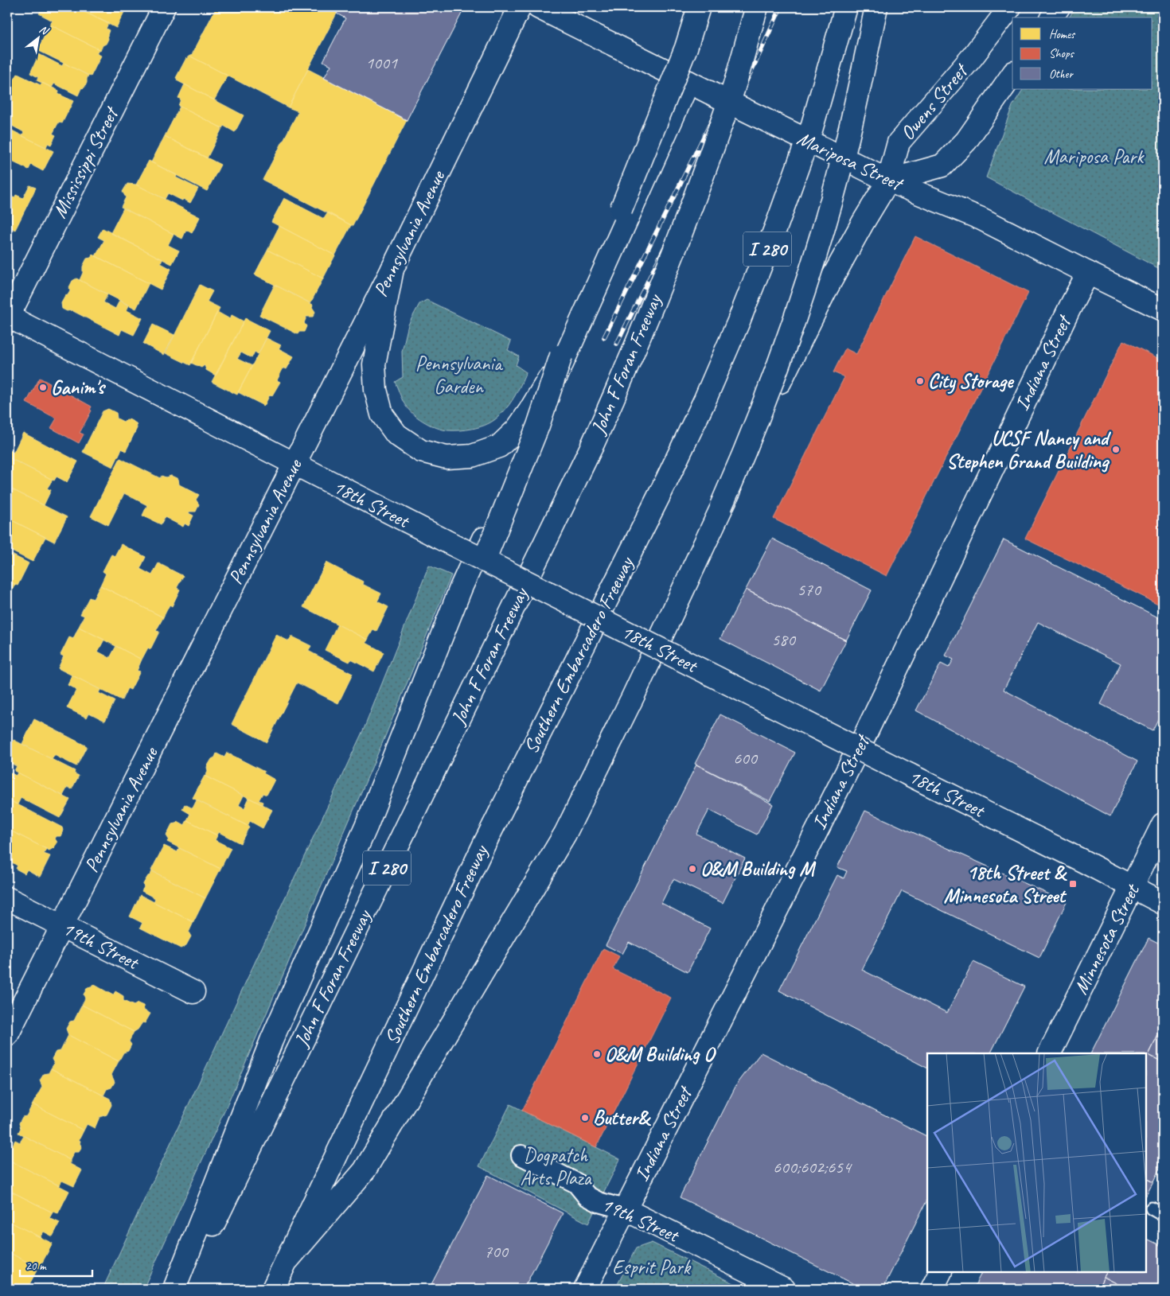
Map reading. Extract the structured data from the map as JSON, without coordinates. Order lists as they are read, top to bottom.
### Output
{
  "streets": {
    "main road": [
      "Owens Street",
      "Mariposa Street",
      "Mississippi Street",
      "Pennsylvania Avenue",
      "I 280",
      "Indiana Street",
      "John F Foran Freeway",
      "18th Street",
      "Southern Embarcadero Freeway",
      "Minnesota Street",
      "19th Street"
    ]
  },
  "crossings": [
    ["Owens Street", "Mariposa Street"],
    ["Mariposa Street", "Indiana Street"],
    ["Mississippi Street", "18th Street"],
    ["Pennsylvania Avenue", "18th Street"],
    ["Pennsylvania Avenue", "19th Street"],
    ["Indiana Street", "19th Street"],
    ["18th Street", "Minnesota Street"]
  ],
  "parks": [
    "Mariposa Park",
    "Pennsylvania Garden",
    "Dogpatch Arts Plaza",
    "Esprit Park"
  ],
  "places": {
    "other": [
      "City Storage",
      "Ganim's",
      "UCSF Nancy and Stephen Grand Building",
      "O&M Building M",
      "O&M Building O",
      "Butter&"
    ],
    "transit": ["18th Street & Minnesota Street"]
  },
  "house_numbers": [
    "1001",
    "570",
    "580",
    "600",
    "600;602;654",
    "700"
  ],
  "legend": ["Homes", "Shops", "Other"],
  "scale_bar": "20 m",
  "north": "top right"
}
